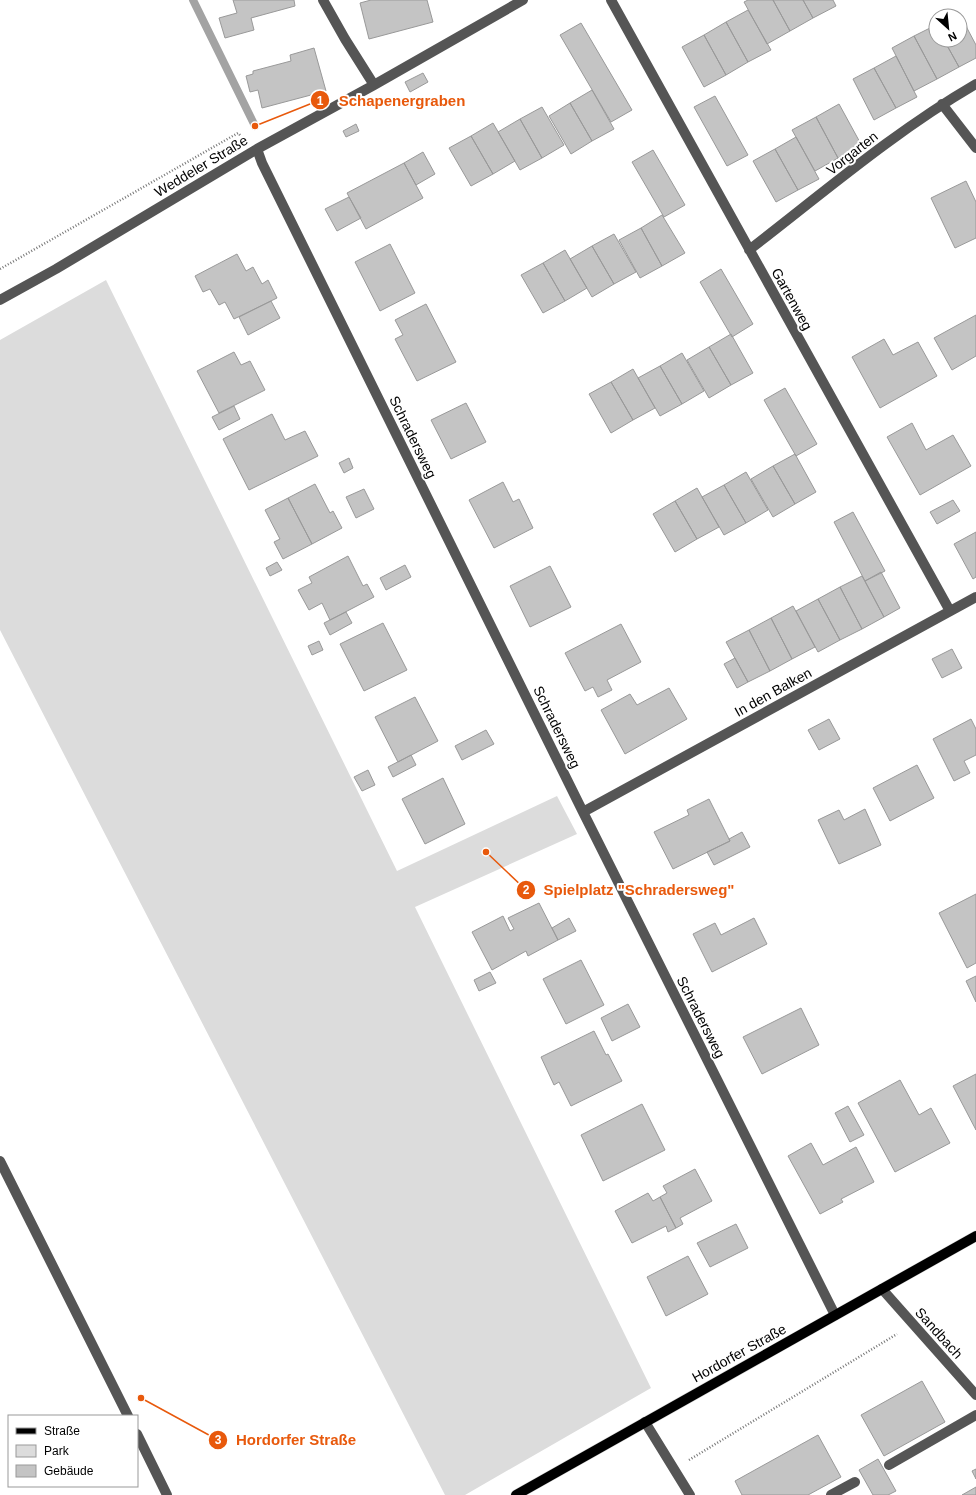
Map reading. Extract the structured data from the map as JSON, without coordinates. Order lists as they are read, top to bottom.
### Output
{
  "streets": {
    "main road": ["Hordorfer Straße"],
    "street": [
      "Vorgarten",
      "Weddeler Straße",
      "Gartenweg",
      "Schradersweg",
      "In den Balken",
      "Sandbach"
    ]
  },
  "crossings": [
    ["Vorgarten", "Gartenweg"],
    ["Weddeler Straße", "Schradersweg"],
    ["Gartenweg", "In den Balken"],
    ["Schradersweg", "In den Balken"],
    ["Schradersweg", "Hordorfer Straße"],
    ["Sandbach", "Hordorfer Straße"]
  ],
  "places": ["Schapenergraben", "Spielplatz \"Schradersweg\"", "Hordorfer Straße"],
  "legend": ["Straße", "Park", "Gebäude"],
  "north": "bottom right"
}
